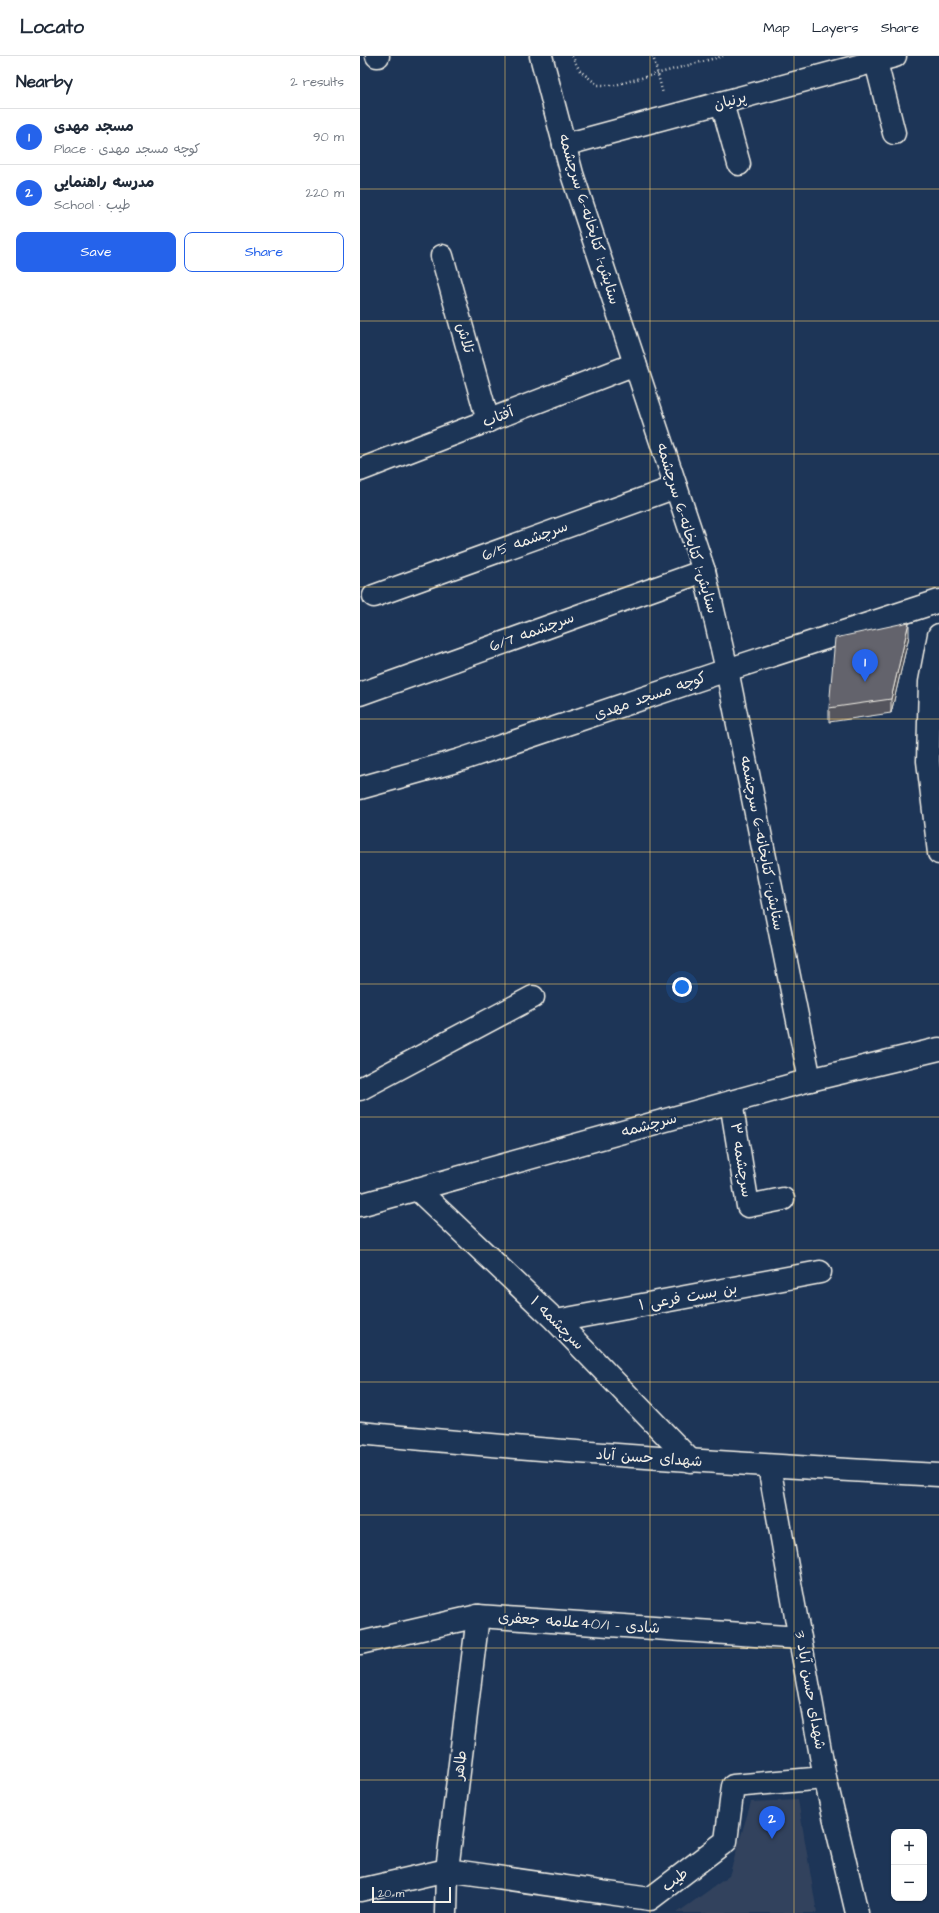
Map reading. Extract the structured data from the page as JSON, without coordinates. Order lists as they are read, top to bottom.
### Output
{
  "streets": {
    "street": [
      "پرنیان",
      "ستایش-1 کتابخانه-6 سرچشمه",
      "تلاش",
      "آفتاب",
      "سرچشمه 6/5",
      "سرچشمه 6/7",
      "کوچه مسجد مهدی",
      "سرچشمه",
      "سرچشمه ۳",
      "بن بست فرعی ۱",
      "سرچشمه ۱",
      "شهدای حسن آباد",
      "شادی - 40/1علامه جعفری",
      "شهدای حسن آباد 3",
      "طاهر",
      "طیب"
    ]
  },
  "crossings": [
    ["پرنیان", "ستایش-1 کتابخانه-6 سرچشمه"],
    ["ستایش-1 کتابخانه-6 سرچشمه", "آفتاب"],
    ["ستایش-1 کتابخانه-6 سرچشمه", "سرچشمه 6/5"],
    ["ستایش-1 کتابخانه-6 سرچشمه", "سرچشمه 6/7"],
    ["ستایش-1 کتابخانه-6 سرچشمه", "کوچه مسجد مهدی"],
    ["ستایش-1 کتابخانه-6 سرچشمه", "سرچشمه"],
    ["تلاش", "آفتاب"],
    ["سرچشمه", "سرچشمه ۳"],
    ["سرچشمه", "سرچشمه ۱"],
    ["بن بست فرعی ۱", "سرچشمه ۱"],
    ["سرچشمه ۱", "شهدای حسن آباد"],
    ["شهدای حسن آباد", "شهدای حسن آباد 3"],
    ["شادی - 40/1علامه جعفری", "شهدای حسن آباد 3"],
    ["شادی - 40/1علامه جعفری", "طاهر"],
    ["شهدای حسن آباد 3", "طیب"],
    ["طاهر", "طیب"]
  ],
  "scale_bar": "20 m",
  "page": {
    "header": "Locato",
    "nav": ["Map", "Layers", "Share"],
    "heading": ["Nearby", "2 results"],
    "list": [
      {
        "mark": "1",
        "name": "مسجد مهدی",
        "note": "Place · کوچه مسجد مهدی",
        "value": "90 m"
      },
      {
        "mark": "2",
        "name": "مدرسه راهنمایی",
        "note": "School · طیب",
        "value": "220 m"
      }
    ],
    "buttons": ["Save", "Share"],
    "pins": ["1", "2"],
    "map_buttons": ["+", "−"],
    "scale": "20 m"
  }
}
